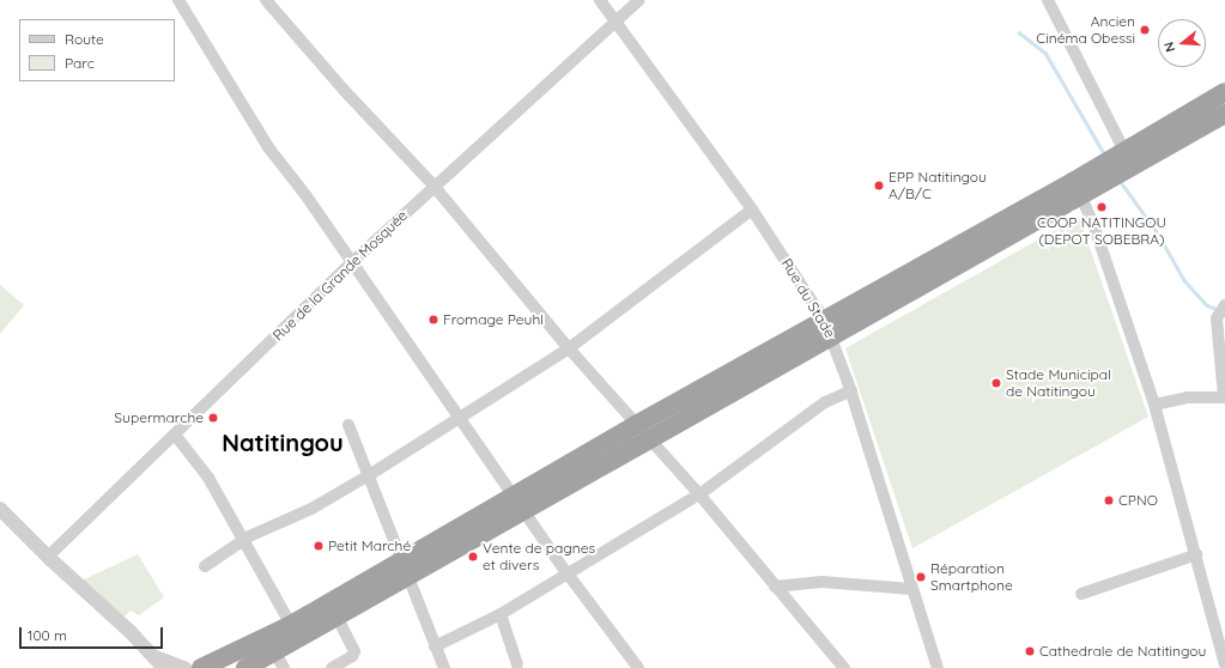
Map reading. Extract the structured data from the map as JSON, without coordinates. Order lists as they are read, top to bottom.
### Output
{
  "streets": {
    "street": ["Rue de la Grande Mosquée", "Rue du Stade"]
  },
  "crossings": [
    ["Rue de la Grande Mosquée", "Rue du Stade"]
  ],
  "districts": ["Natitingou"],
  "places": [
    "Ancien Cinéma Obessi",
    "EPP Natitingou A/B/C",
    "COOP NATITINGOU (DEPOT SOBEBRA)",
    "Fromage Peuhl",
    "Stade Municipal de Natitingou",
    "Supermarche",
    "CPNO",
    "Petit Marché",
    "Vente de pagnes et divers",
    "Réparation Smartphone",
    "Cathedrale de Natitingou"
  ],
  "legend": ["Route", "Parc"],
  "scale_bar": "100 m",
  "north": "left"
}
